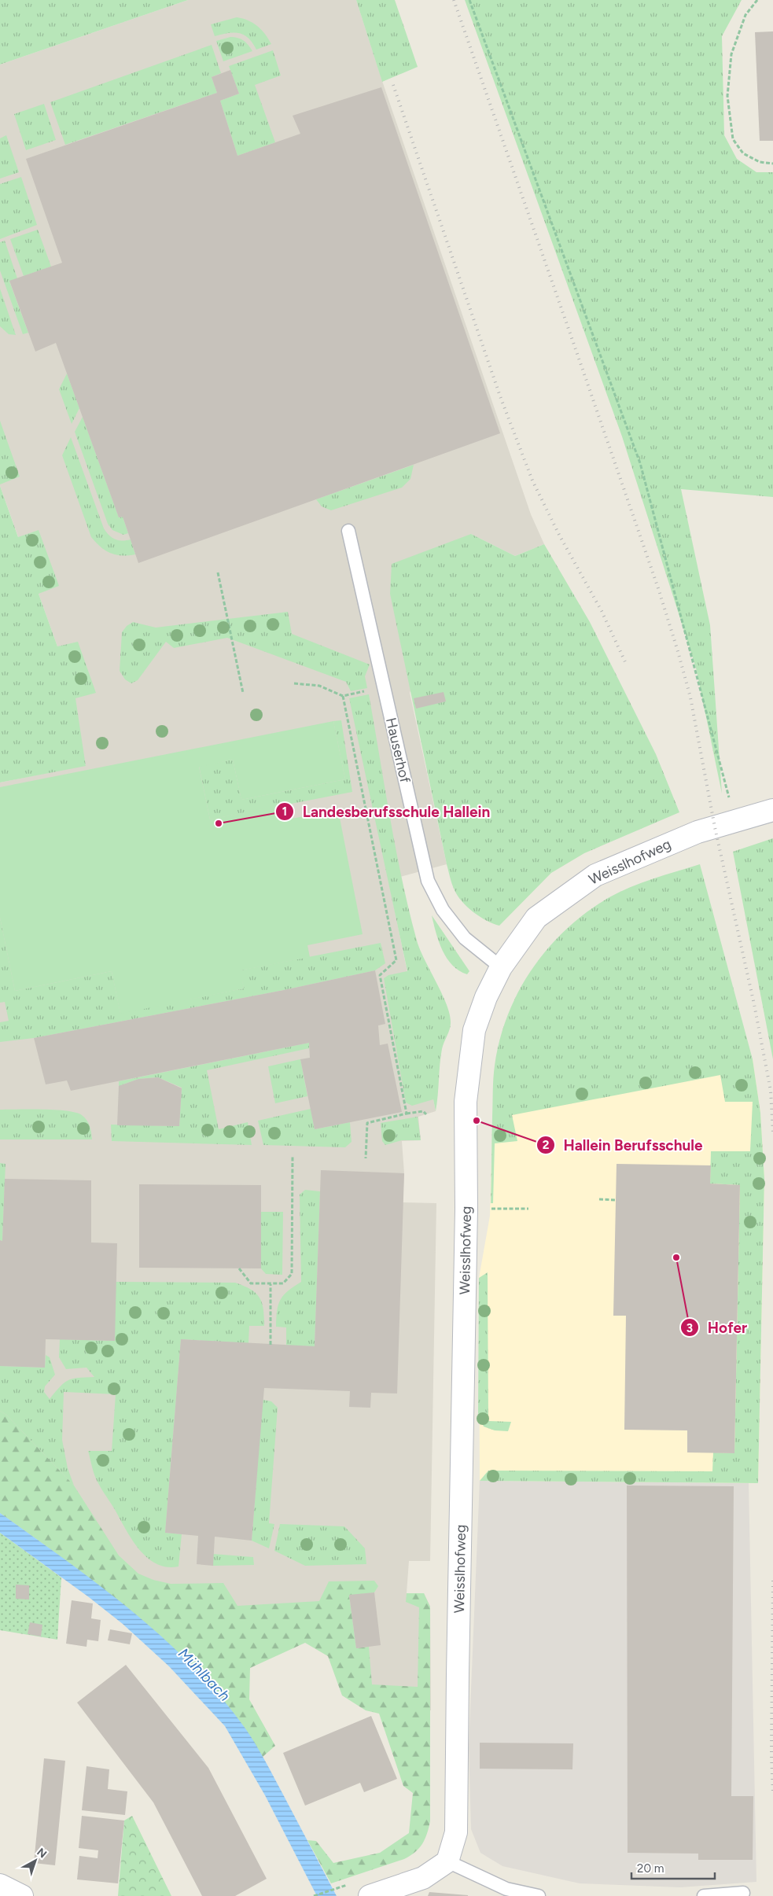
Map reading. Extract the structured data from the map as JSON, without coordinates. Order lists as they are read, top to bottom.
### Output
{
  "streets": {
    "street": ["Weisslhofweg"],
    "lane": ["Hauserhof"]
  },
  "crossings": [
    ["Hauserhof", "Weisslhofweg"]
  ],
  "water": ["Mühlbach"],
  "places": ["Landesberufsschule Hallein", "Hallein Berufsschule", "Hofer"],
  "scale_bar": "20 m",
  "north": "top right"
}
